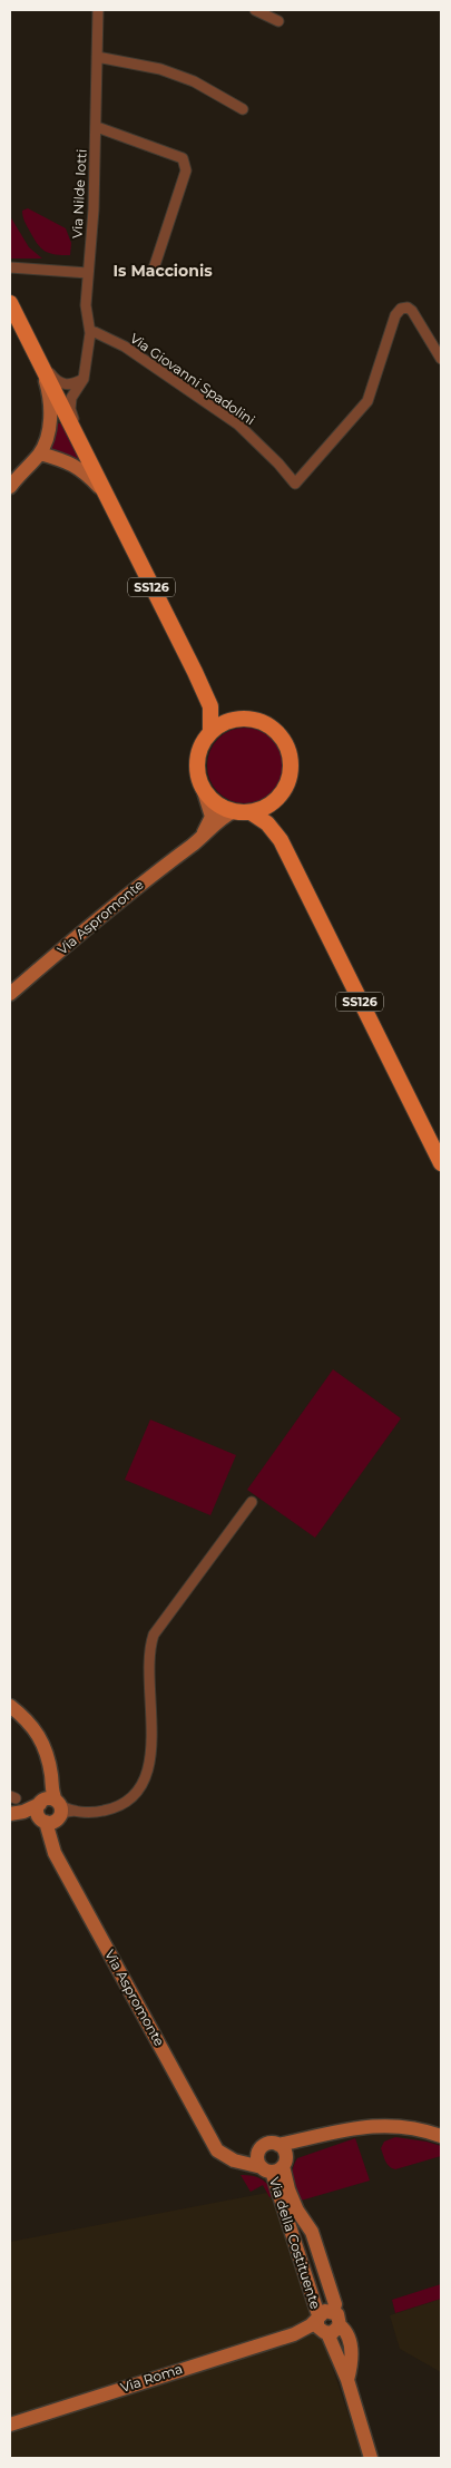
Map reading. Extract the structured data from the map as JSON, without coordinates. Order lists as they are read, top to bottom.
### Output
{
  "streets": {
    "main road": [
      "SS126",
      "Via Aspromonte",
      "Via della Costituente",
      "Via Roma"
    ],
    "street": ["Via Nilde Iotti", "Via Giovanni Spadolini"]
  },
  "crossings": [
    ["Via Nilde Iotti", "Via Giovanni Spadolini"],
    ["Via Nilde Iotti", "SS126"],
    ["SS126", "Via Aspromonte"],
    ["Via Aspromonte", "Via della Costituente"],
    ["Via della Costituente", "Via Roma"]
  ],
  "districts": ["Is Maccionis"]
}
